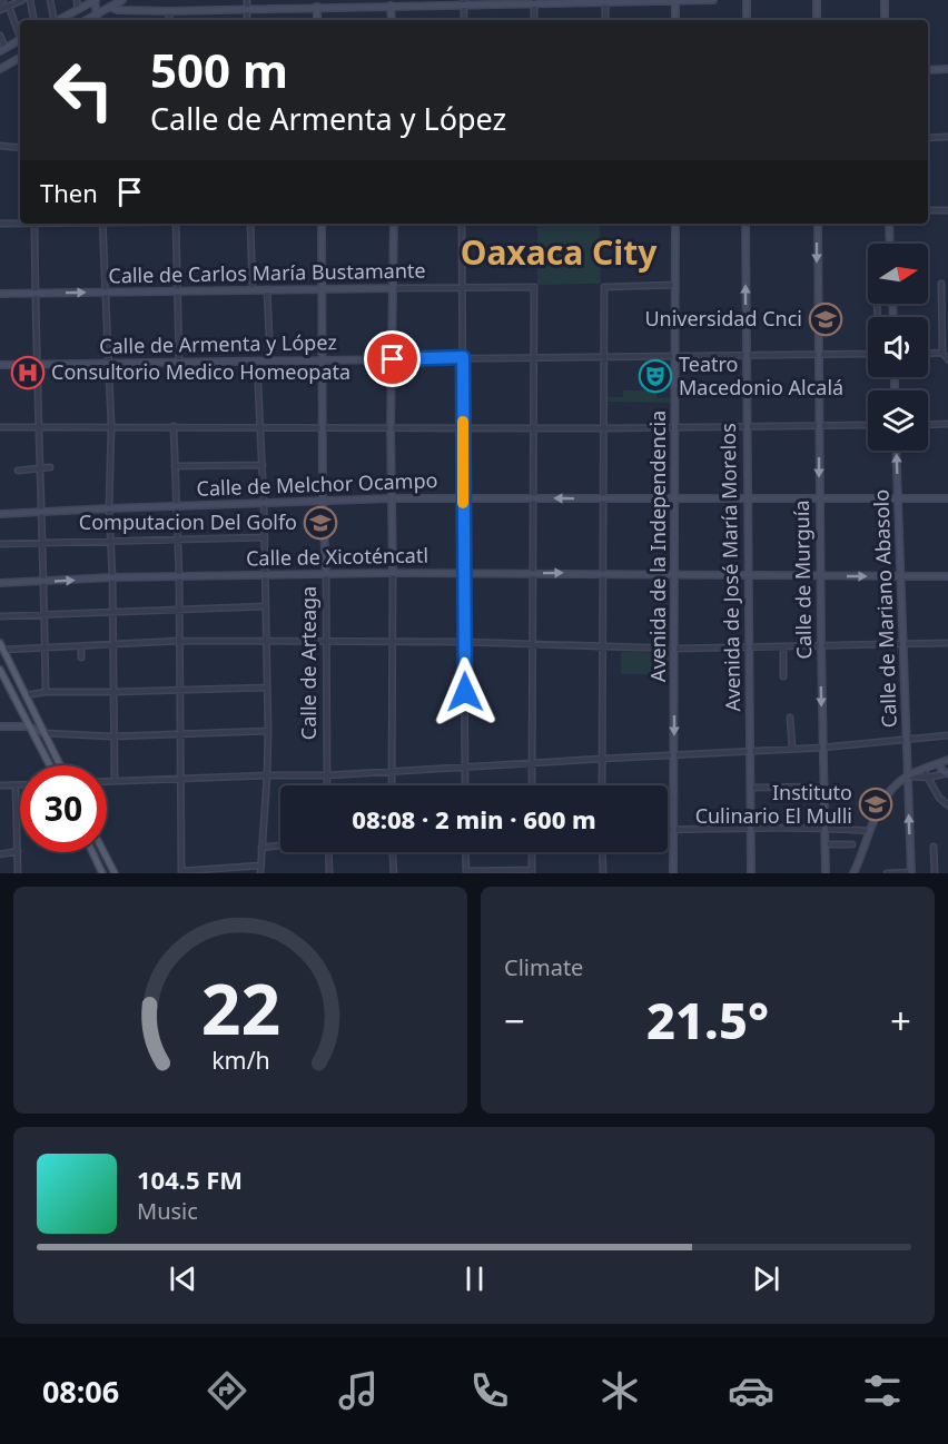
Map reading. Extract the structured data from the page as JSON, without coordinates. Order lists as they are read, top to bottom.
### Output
{
  "streets": {
    "street": [
      "Calle de Carlos María Bustamante",
      "Calle de Armenta y López",
      "Calle de Melchor Ocampo",
      "Avenida de la Independencia",
      "Calle de Xicoténcatl",
      "Avenida de José María Morelos",
      "Calle de Murguía",
      "Calle de Mariano Abasolo",
      "Calle de Arteaga"
    ]
  },
  "crossings": [
    ["Calle de Carlos María Bustamante", "Calle de Armenta y López"],
    ["Calle de Carlos María Bustamante", "Calle de Arteaga"],
    ["Calle de Armenta y López", "Avenida de la Independencia"],
    ["Calle de Armenta y López", "Avenida de José María Morelos"],
    ["Calle de Armenta y López", "Calle de Murguía"],
    ["Calle de Armenta y López", "Calle de Arteaga"],
    ["Calle de Melchor Ocampo", "Avenida de la Independencia"],
    ["Calle de Melchor Ocampo", "Avenida de José María Morelos"],
    ["Calle de Melchor Ocampo", "Calle de Murguía"],
    ["Calle de Melchor Ocampo", "Calle de Mariano Abasolo"],
    ["Calle de Melchor Ocampo", "Calle de Arteaga"],
    ["Avenida de la Independencia", "Calle de Xicoténcatl"],
    ["Calle de Xicoténcatl", "Avenida de José María Morelos"],
    ["Calle de Xicoténcatl", "Calle de Murguía"],
    ["Calle de Xicoténcatl", "Calle de Mariano Abasolo"],
    ["Calle de Xicoténcatl", "Calle de Arteaga"]
  ],
  "one_way": ["Calle de Murguía"],
  "districts": ["Oaxaca City"],
  "places": {
    "school or university": ["Universidad Cnci", "Computacion Del Golfo", "Instituto Culinario El Mulli"],
    "hospital": ["Consultorio Medico Homeopata"],
    "theatre": ["Teatro Macedonio Alcalá"]
  },
  "north": "right",
  "page": {
    "turn": ["500 m", "Calle de Armenta y López"],
    "then": "Then",
    "limit": "30",
    "trip": "08:08 · 2 min · 600 m",
    "tile": "Climate",
    "heat": ["−", "21.5°", "+"],
    "song": ["104.5 FM", "Music"],
    "tabs": "08:06",
    "gauge": ["22", "km/h"]
  }
}
